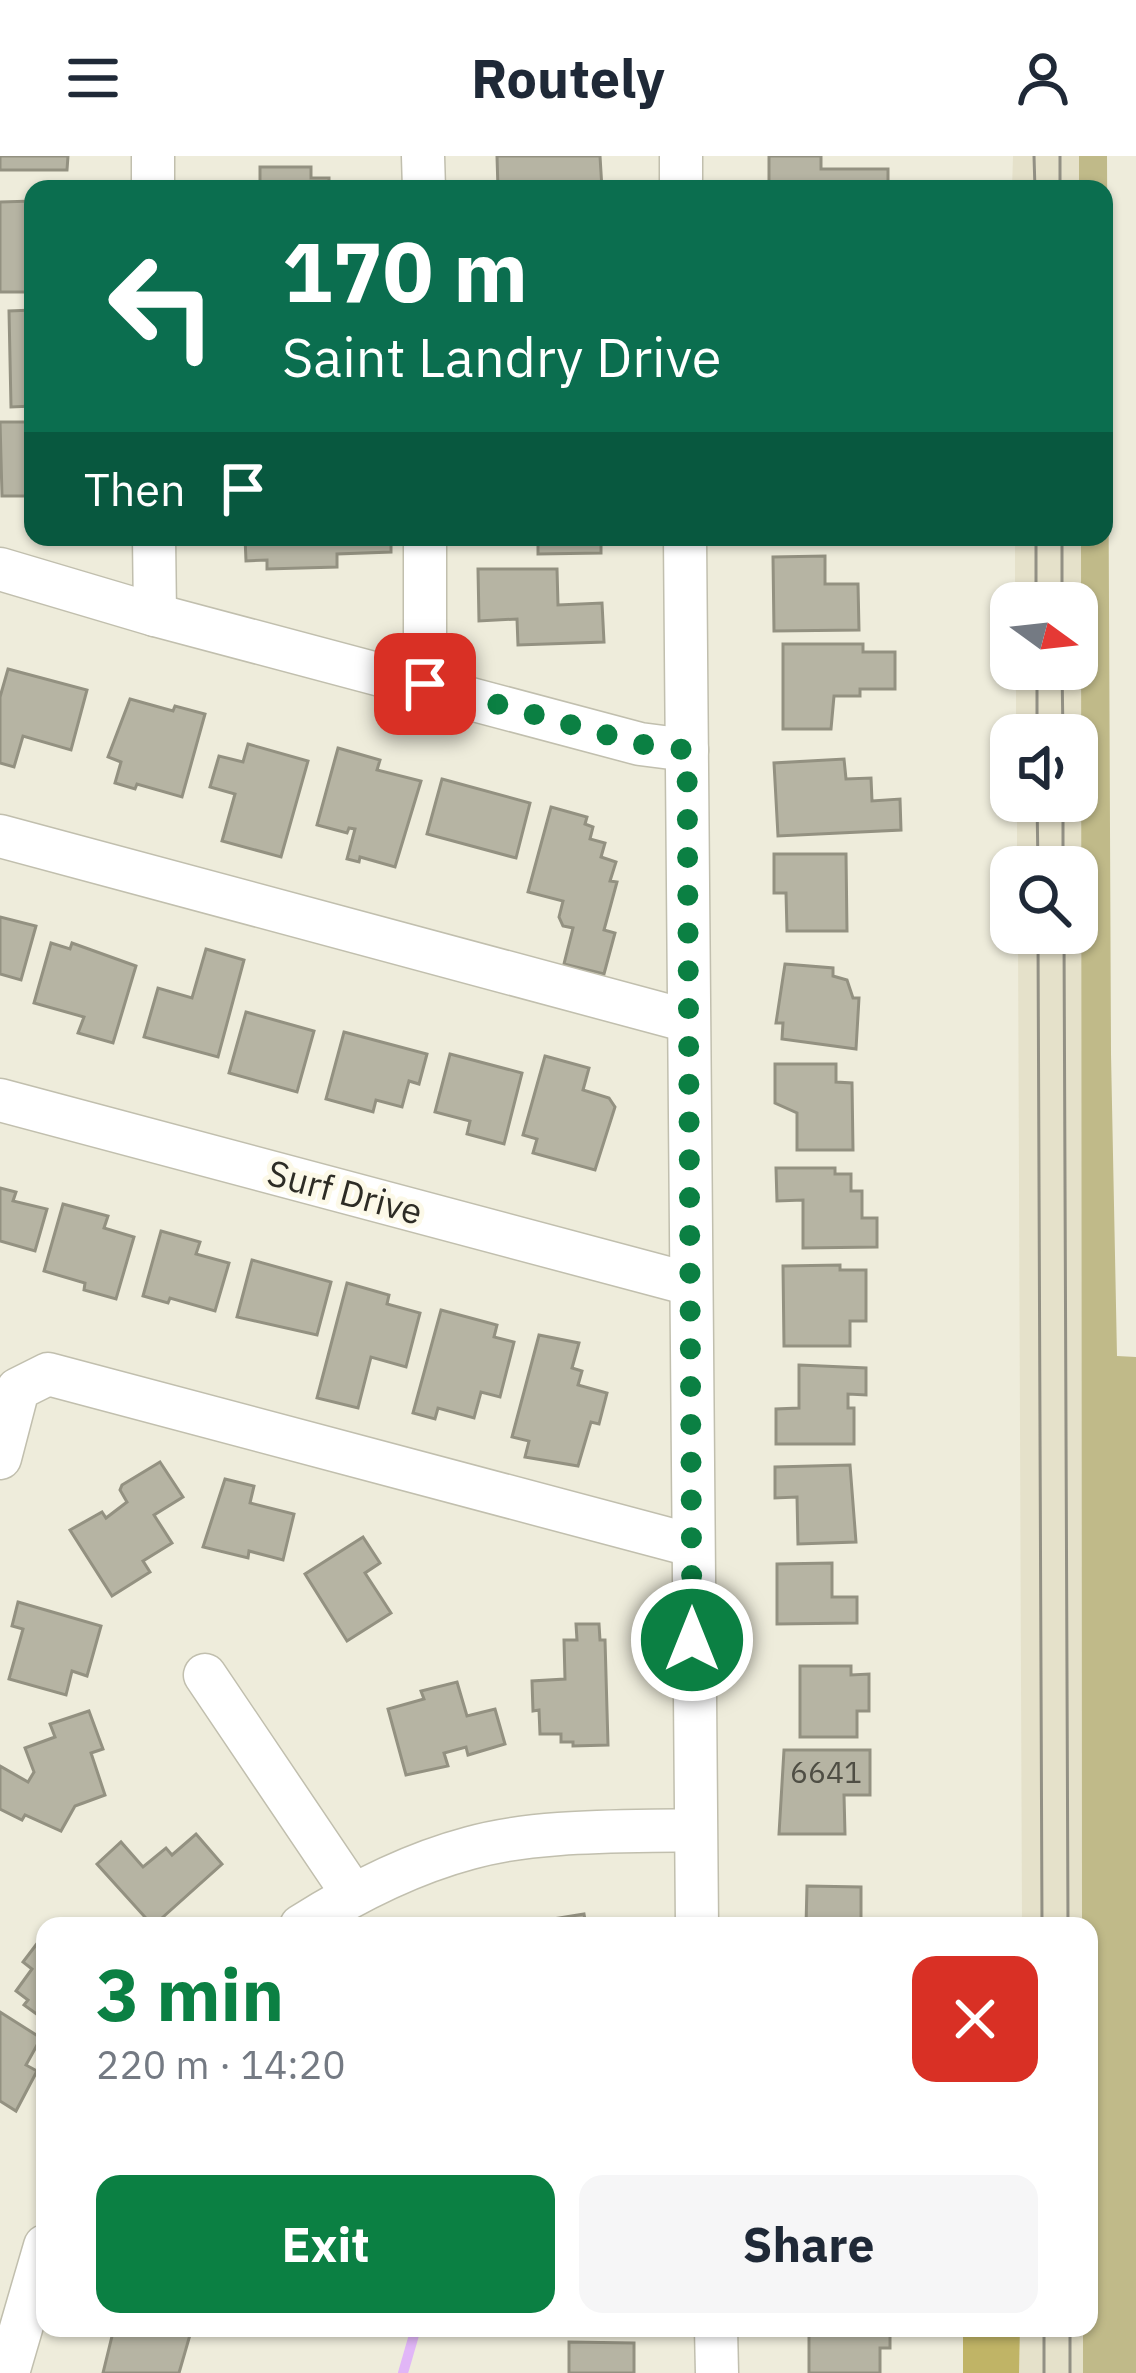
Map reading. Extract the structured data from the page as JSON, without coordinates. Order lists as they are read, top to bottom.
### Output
{
  "streets": {
    "street": ["Surf Drive"]
  },
  "house_numbers": ["6641"],
  "north": "right",
  "page": {
    "header": "Routely",
    "turn": ["170 m", "Saint Landry Drive"],
    "then": "Then",
    "heading": ["3 min", "220 m · 14:20"],
    "buttons": ["Exit", "Share"]
  }
}
